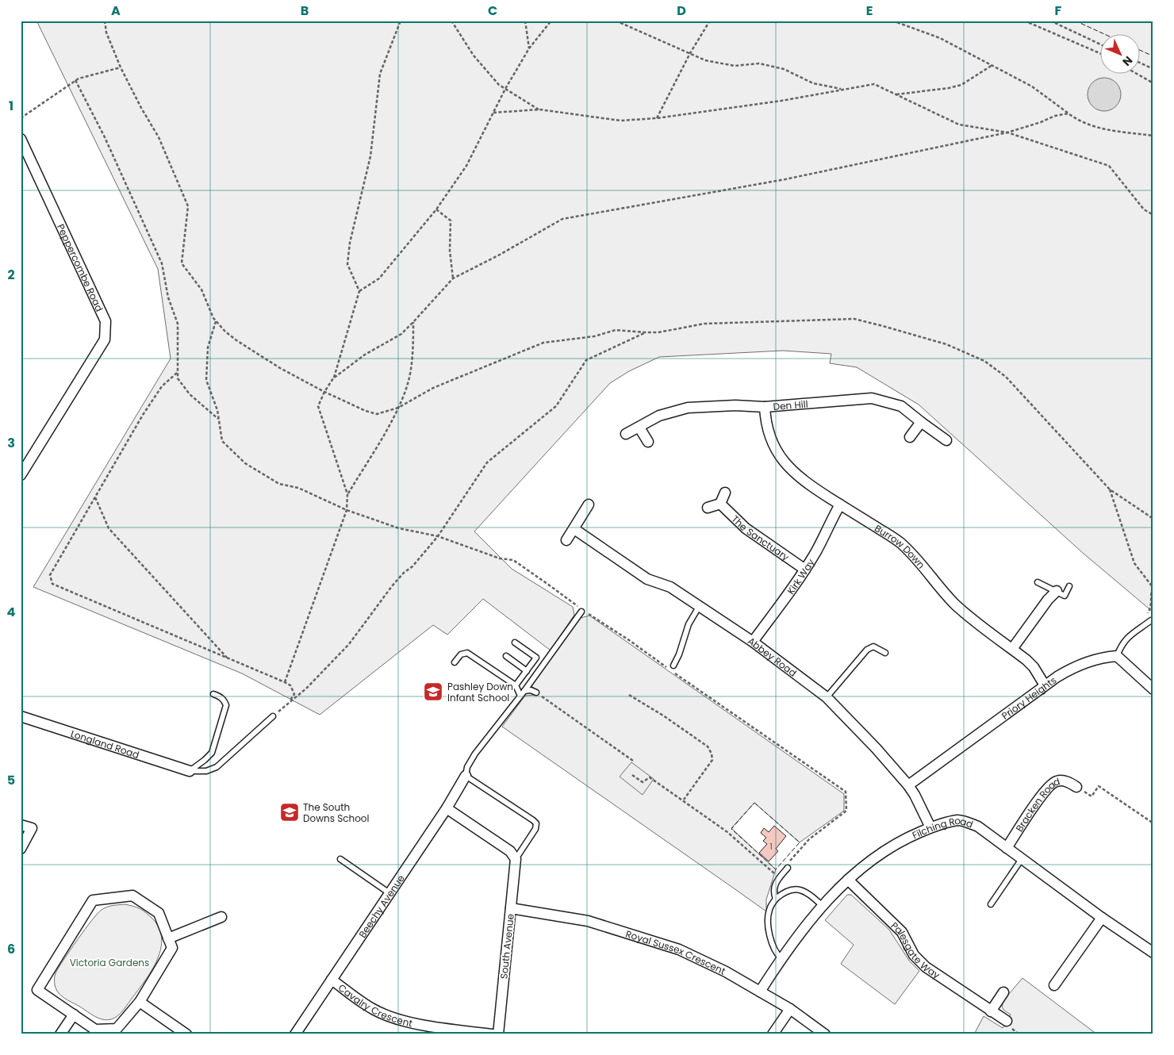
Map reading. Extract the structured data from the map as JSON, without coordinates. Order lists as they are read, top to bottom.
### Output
{
  "streets": {
    "street": [
      "Peppercombe Road",
      "Den Hill",
      "The Sanctuary",
      "Burrow Down",
      "Kirk Way",
      "Abbey Road",
      "Priory Heights",
      "Longland Road",
      "Bracken Road",
      "Filching Road",
      "Beechy Avenue",
      "South Avenue",
      "Palesgate Way",
      "Royal Sussex Crescent",
      "Cavalry Crescent"
    ]
  },
  "crossings": [
    ["Den Hill", "Burrow Down"],
    ["The Sanctuary", "Kirk Way"],
    ["Burrow Down", "Kirk Way"],
    ["Burrow Down", "Priory Heights"],
    ["Kirk Way", "Abbey Road"],
    ["Abbey Road", "Priory Heights"],
    ["Abbey Road", "Filching Road"],
    ["Bracken Road", "Filching Road"],
    ["Filching Road", "Palesgate Way"],
    ["Filching Road", "Royal Sussex Crescent"],
    ["Beechy Avenue", "Cavalry Crescent"],
    ["South Avenue", "Royal Sussex Crescent"]
  ],
  "parks": ["Victoria Gardens"],
  "places": {
    "school or university": ["Pashley Down Infant School", "The South Downs School"]
  },
  "house_numbers": ["1"],
  "north": "bottom right",
  "grid": {
    "columns": [
      "A",
      "B",
      "C",
      "D",
      "E",
      "F"
    ],
    "rows": [
      "1",
      "2",
      "3",
      "4",
      "5",
      "6"
    ]
  }
}
